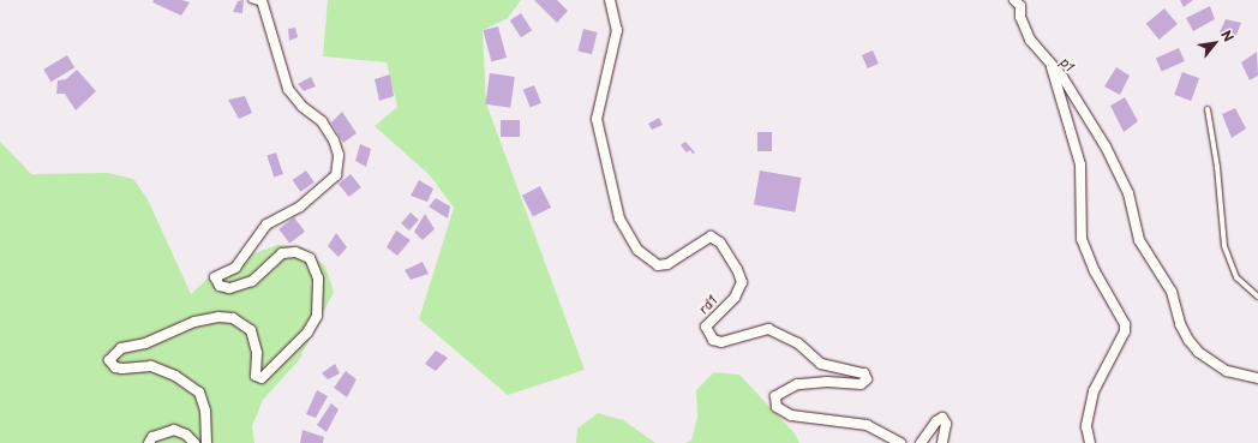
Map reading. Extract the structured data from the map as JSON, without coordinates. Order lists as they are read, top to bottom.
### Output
{
  "streets": {
    "street": ["p1", "rd1"]
  },
  "north": "top right"
}
